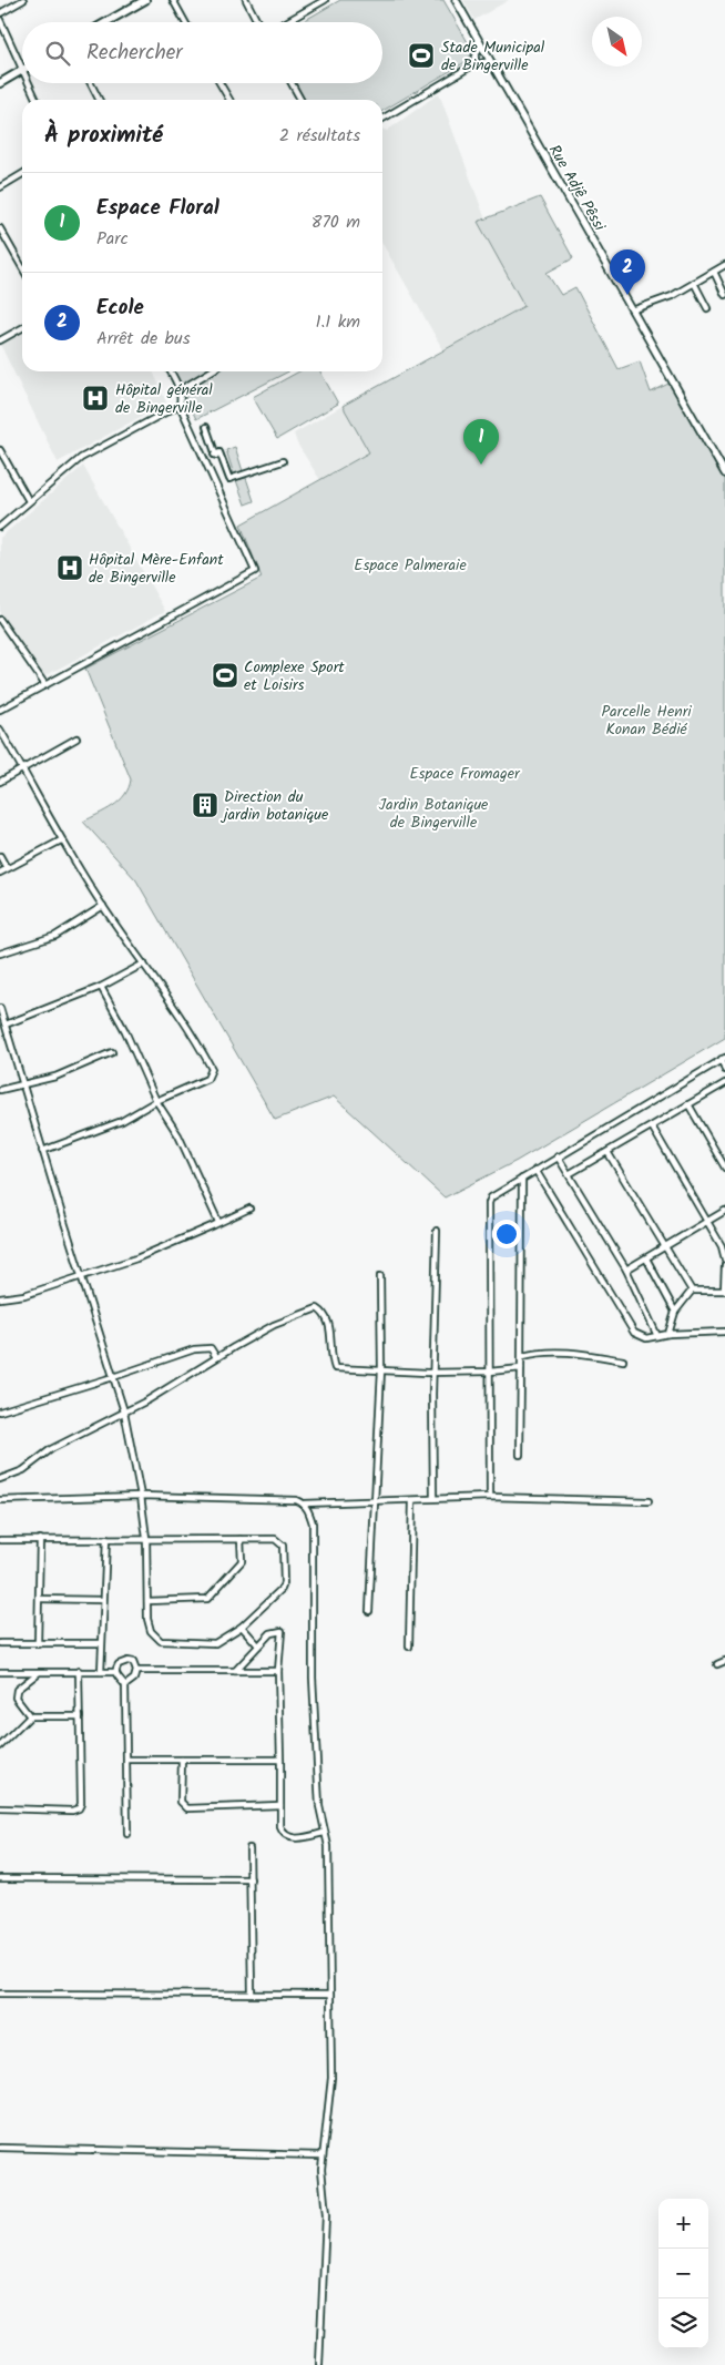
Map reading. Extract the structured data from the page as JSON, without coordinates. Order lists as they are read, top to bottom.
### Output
{
  "streets": {
    "street": ["Rue Adjê Pêssi"]
  },
  "parks": [
    "Espace Palmeraie",
    "Parcelle Henri Konan Bédié",
    "Espace Fromager",
    "Jardin Botanique de Bingerville"
  ],
  "places": {
    "sports": ["Stade Municipal de Bingerville", "Complexe Sport et Loisirs"],
    "hospital": ["Hôpital général de Bingerville", "Hôpital Mère-Enfant de Bingerville"],
    "building": ["Direction du jardin botanique"]
  },
  "north": "bottom right",
  "page": {
    "search": "Rechercher",
    "heading": ["À proximité", "2 résultats"],
    "list": [
      {
        "mark": "1",
        "name": "Espace Floral",
        "note": "Parc",
        "value": "870 m"
      },
      {
        "mark": "2",
        "name": "Ecole",
        "note": "Arrêt de bus",
        "value": "1.1 km"
      }
    ],
    "pins": ["2", "1"],
    "map_buttons": ["+", "−"]
  }
}
